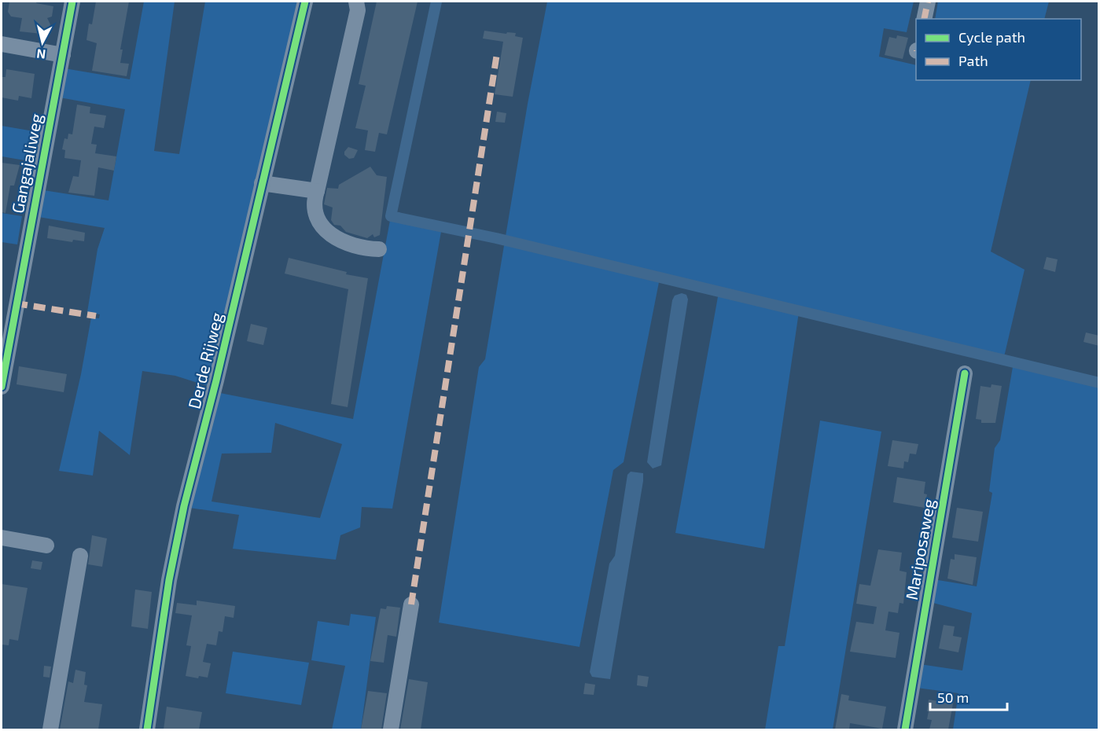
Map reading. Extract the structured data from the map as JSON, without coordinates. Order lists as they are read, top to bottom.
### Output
{
  "streets": {
    "street": ["Gangajaliweg", "Derde Rijweg", "Mariposaweg"]
  },
  "legend": ["Cycle path", "Path"],
  "scale_bar": "50 m",
  "north": "bottom"
}
